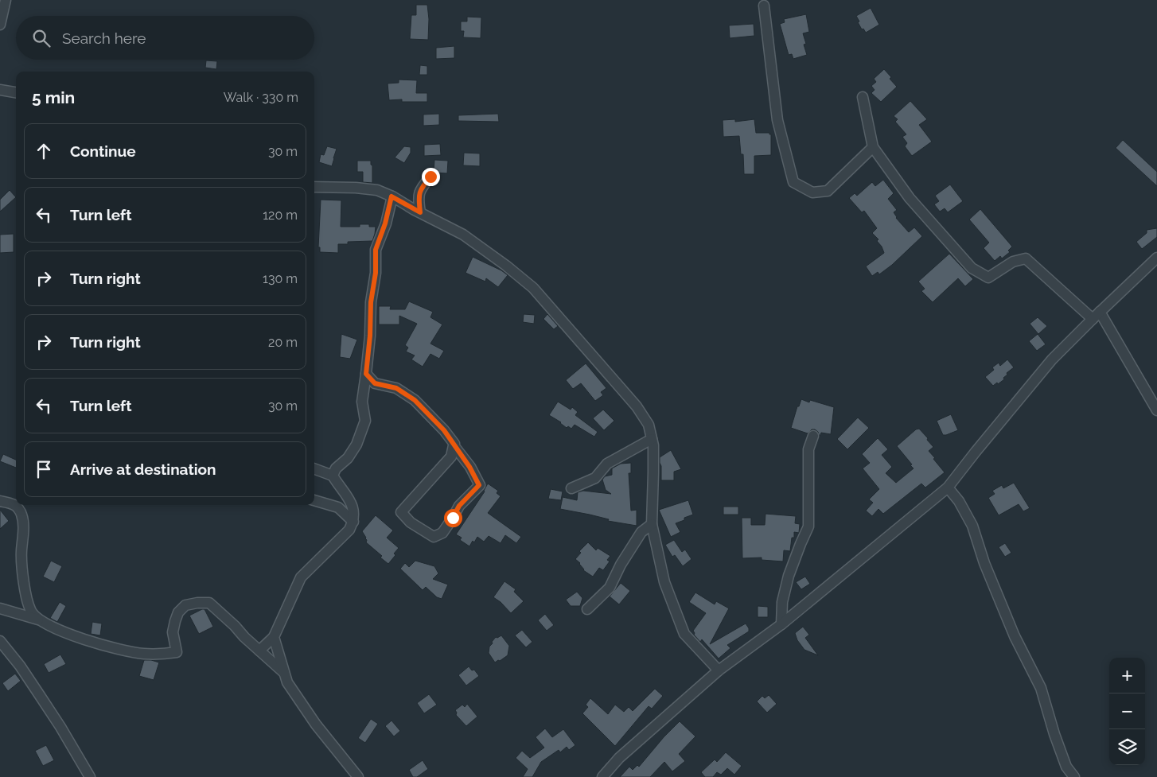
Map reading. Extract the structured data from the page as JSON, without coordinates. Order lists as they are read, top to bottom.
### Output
{
  "page": {
    "search": "Search here",
    "heading": ["5 min", "Walk · 330 m"],
    "list": [
      ["Continue", "30 m"],
      ["Turn left", "120 m"],
      ["Turn right", "130 m"],
      ["Turn right", "20 m"],
      ["Turn left", "30 m"],
      "Arrive at destination"
    ],
    "map_buttons": ["+", "−"]
  }
}
